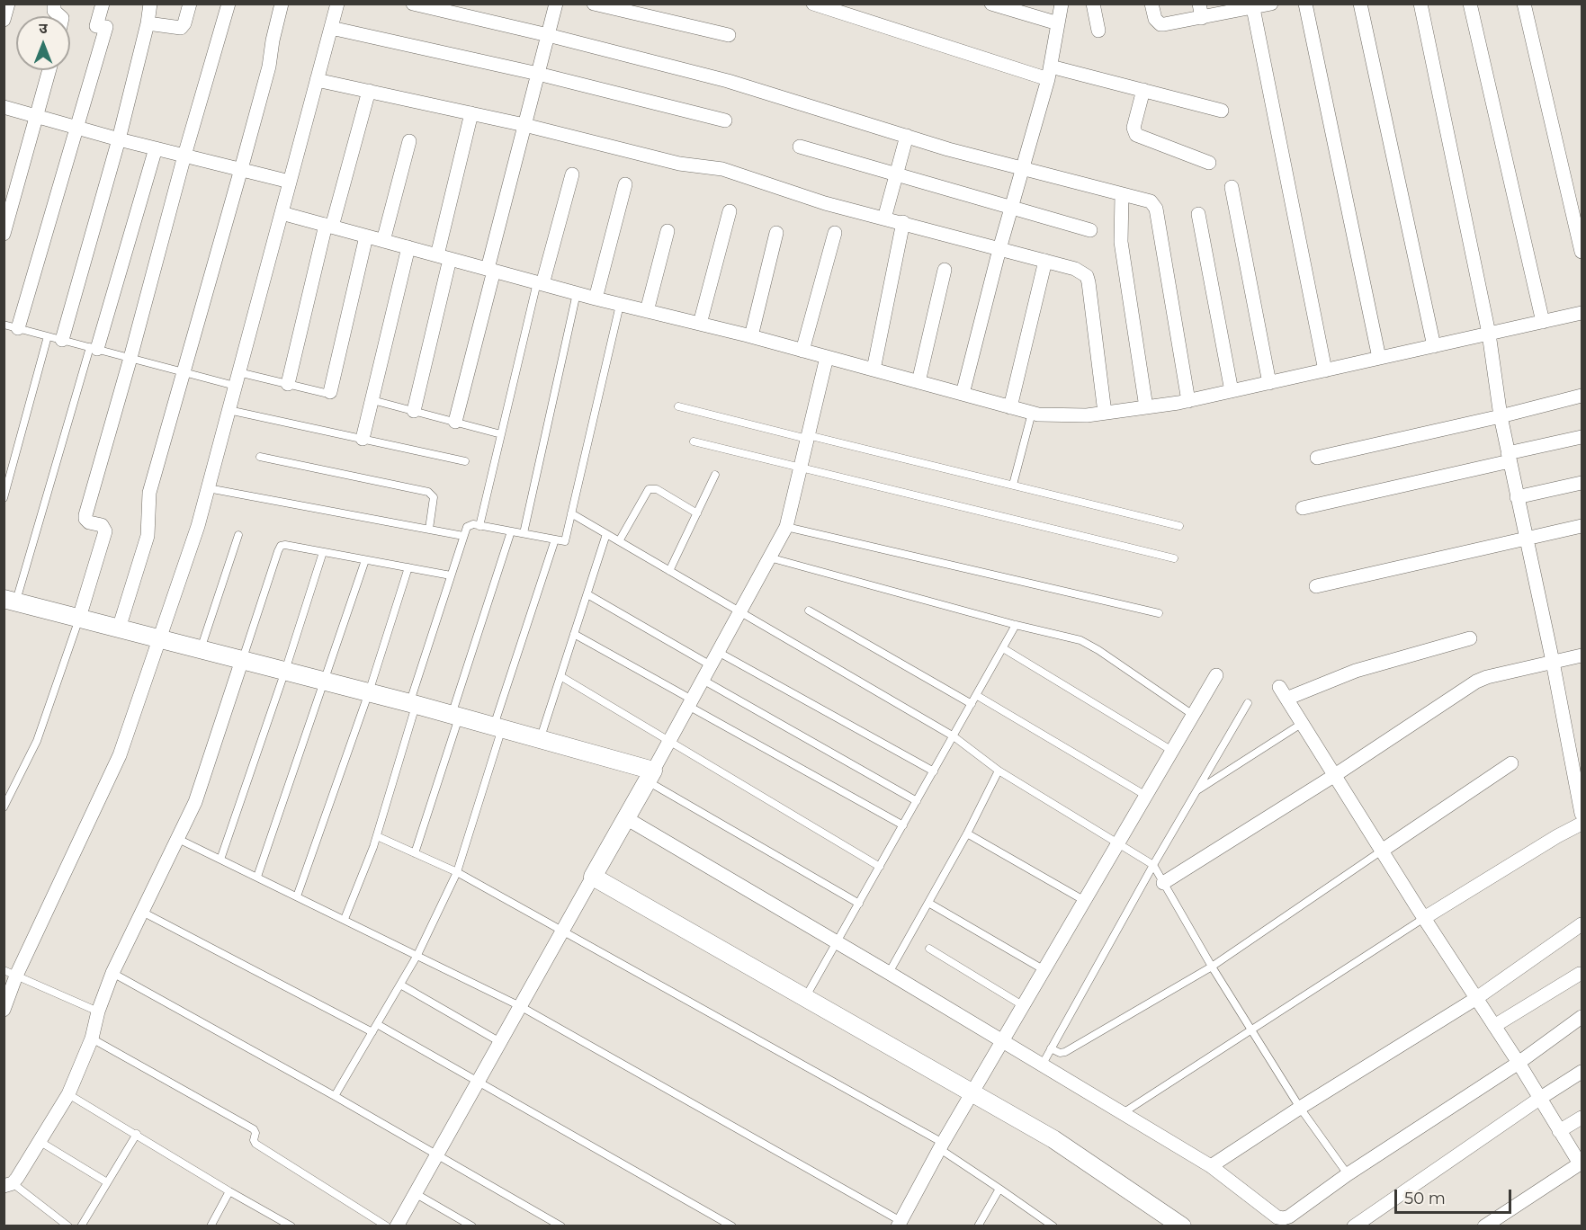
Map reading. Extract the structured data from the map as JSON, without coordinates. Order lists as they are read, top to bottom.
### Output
{
  "scale_bar": "50 m",
  "north": "top"
}
